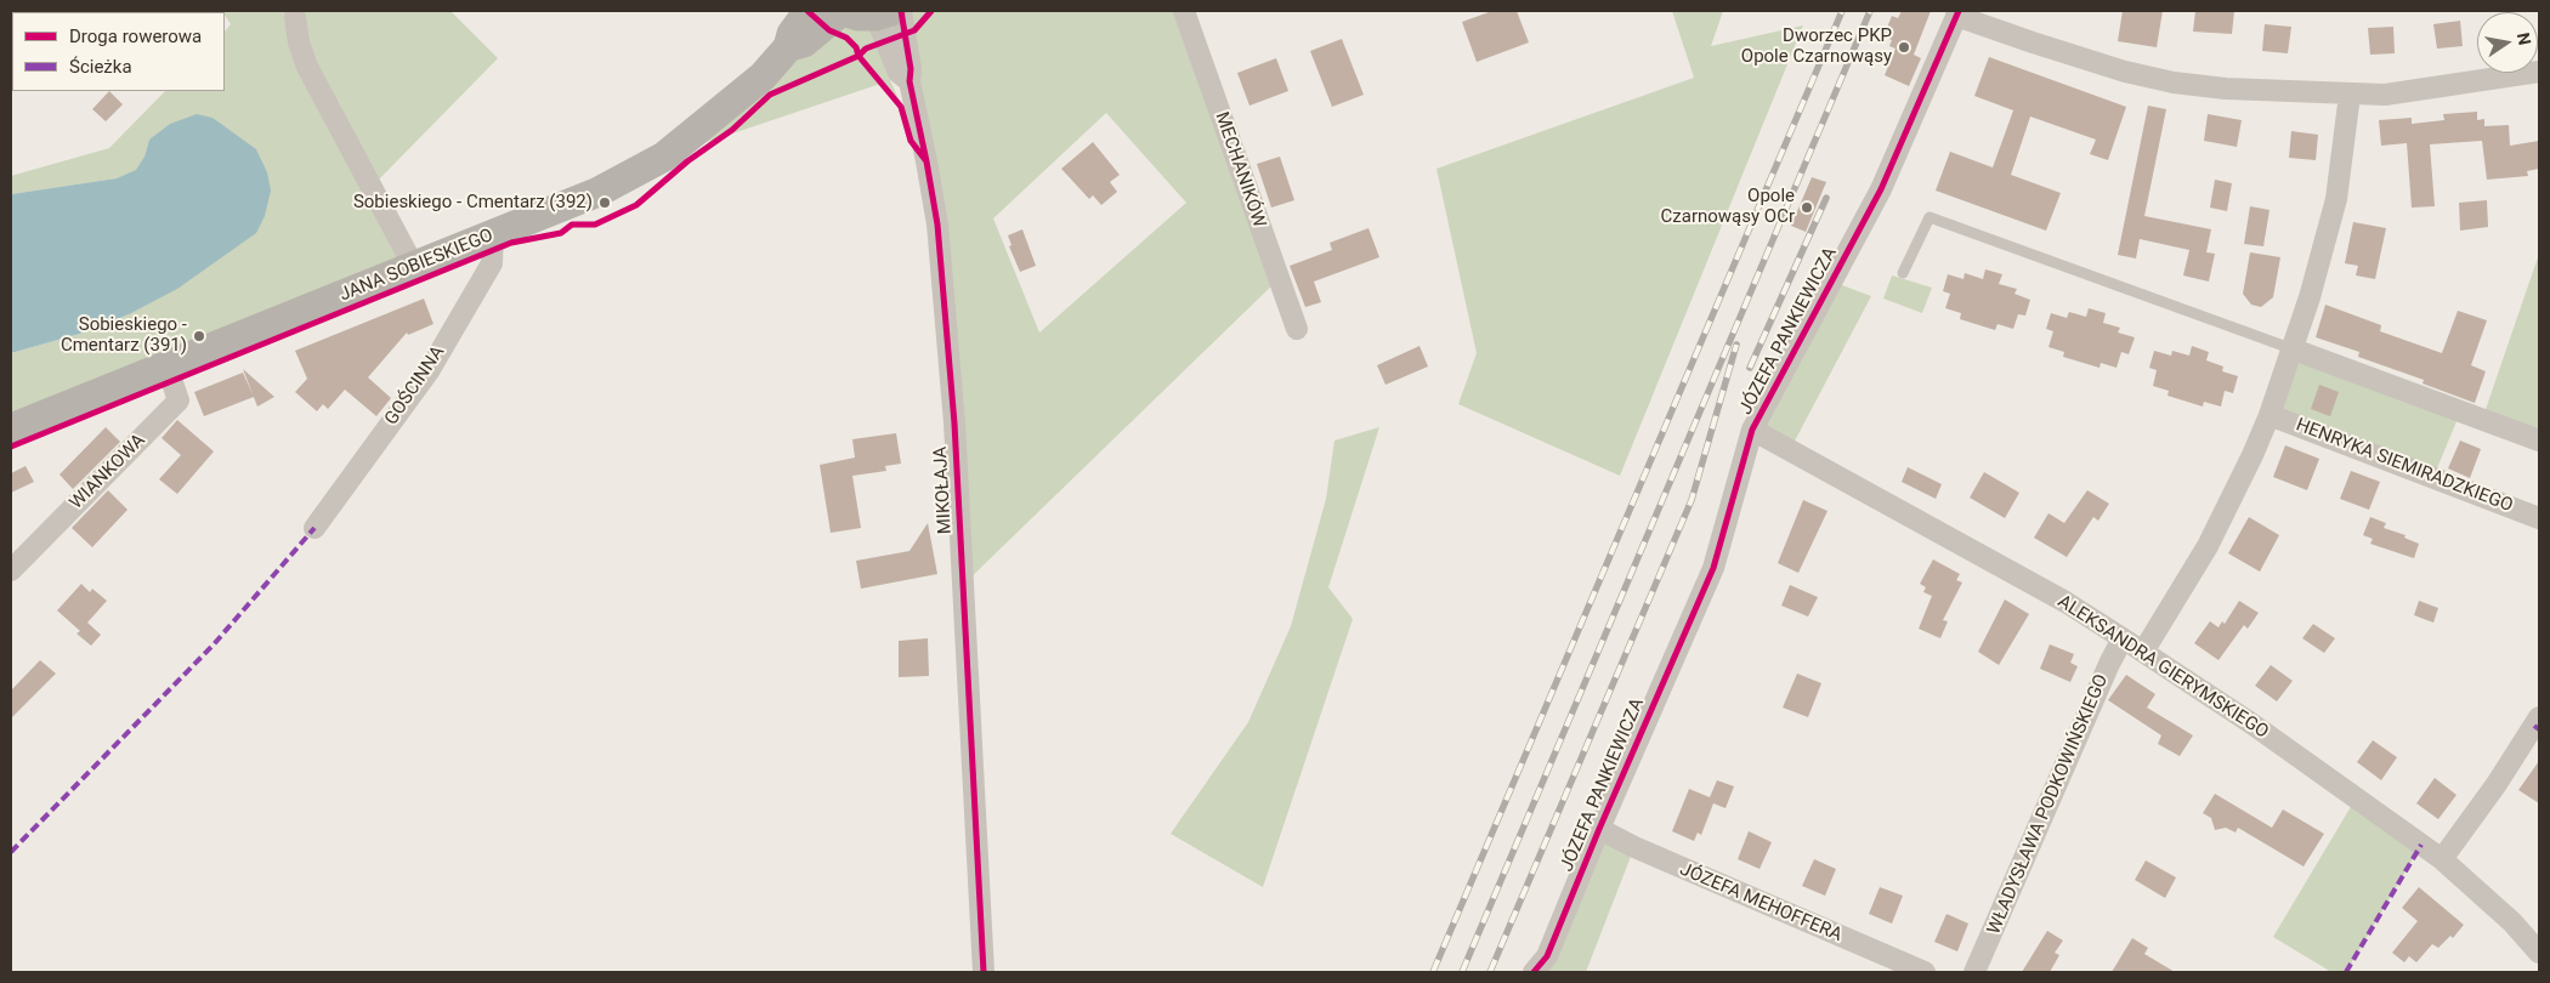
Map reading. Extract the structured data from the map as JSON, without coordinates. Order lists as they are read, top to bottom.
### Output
{
  "streets": {
    "street": [
      "MECHANIKÓW",
      "JANA SOBIESKIEGO",
      "JÓZEFA PANKIEWICZA",
      "GOŚCINNA",
      "HENRYKA SIEMIRADZKIEGO",
      "WIANKOWA",
      "MIKOŁAJA",
      "ALEKSANDRA GIERYMSKIEGO",
      "WŁADYSŁAWA PODKOWIŃSKIEGO",
      "JÓZEFA MEHOFFERA"
    ]
  },
  "crossings": [
    ["JANA SOBIESKIEGO", "GOŚCINNA"],
    ["JANA SOBIESKIEGO", "WIANKOWA"],
    ["JÓZEFA PANKIEWICZA", "ALEKSANDRA GIERYMSKIEGO"],
    ["JÓZEFA PANKIEWICZA", "JÓZEFA MEHOFFERA"],
    ["ALEKSANDRA GIERYMSKIEGO", "WŁADYSŁAWA PODKOWIŃSKIEGO"]
  ],
  "places": [
    "Dworzec PKP Opole Czarnowąsy",
    "Sobieskiego - Cmentarz (392)",
    "Opole Czarnowąsy OCr",
    "Sobieskiego - Cmentarz (391)"
  ],
  "legend": ["Droga rowerowa", "Ścieżka"],
  "north": "right"
}
